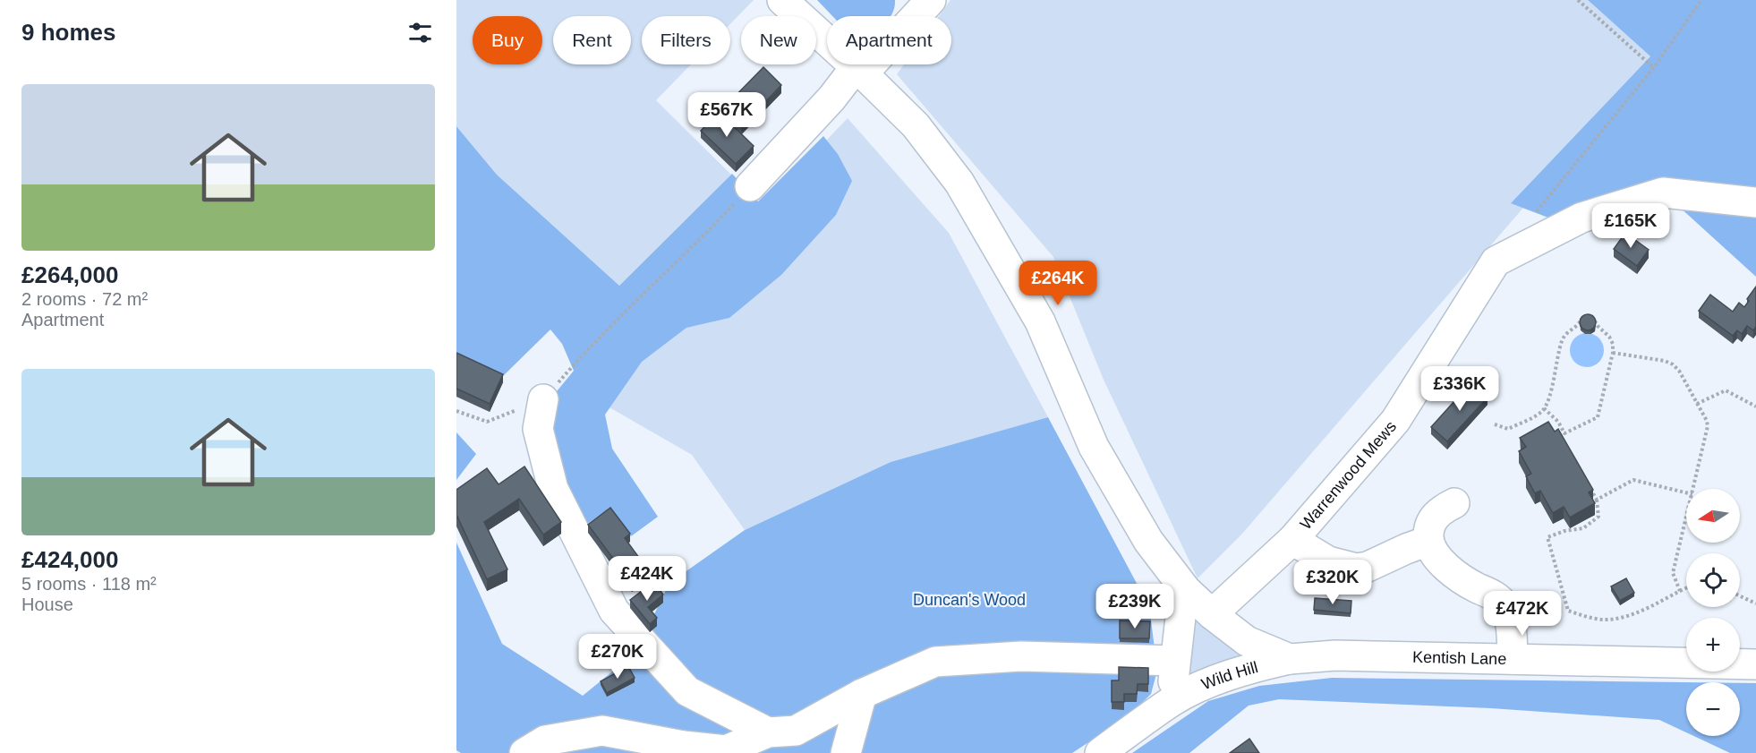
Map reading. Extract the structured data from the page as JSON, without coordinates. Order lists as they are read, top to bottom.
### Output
{
  "streets": {
    "main road": ["Warrenwood Mews", "Kentish Lane", "Wild Hill"]
  },
  "crossings": [
    ["Warrenwood Mews", "Kentish Lane"],
    ["Kentish Lane", "Wild Hill"]
  ],
  "parks": ["Duncan's Wood"],
  "north": "left",
  "page": {
    "heading": "9 homes",
    "chip": [
      "Buy",
      "Rent",
      "Filters",
      "New",
      "Apartment"
    ],
    "list": [
      {
        "name": "£264,000",
        "note": "2 rooms · 72 m² · Apartment"
      },
      {
        "name": "£424,000",
        "note": "5 rooms · 118 m² · House"
      }
    ],
    "price": [
      "£567K",
      "£165K",
      "£264K",
      "£336K",
      "£424K",
      "£320K",
      "£239K",
      "£472K",
      "£270K"
    ],
    "map_buttons": ["+", "−"]
  }
}
